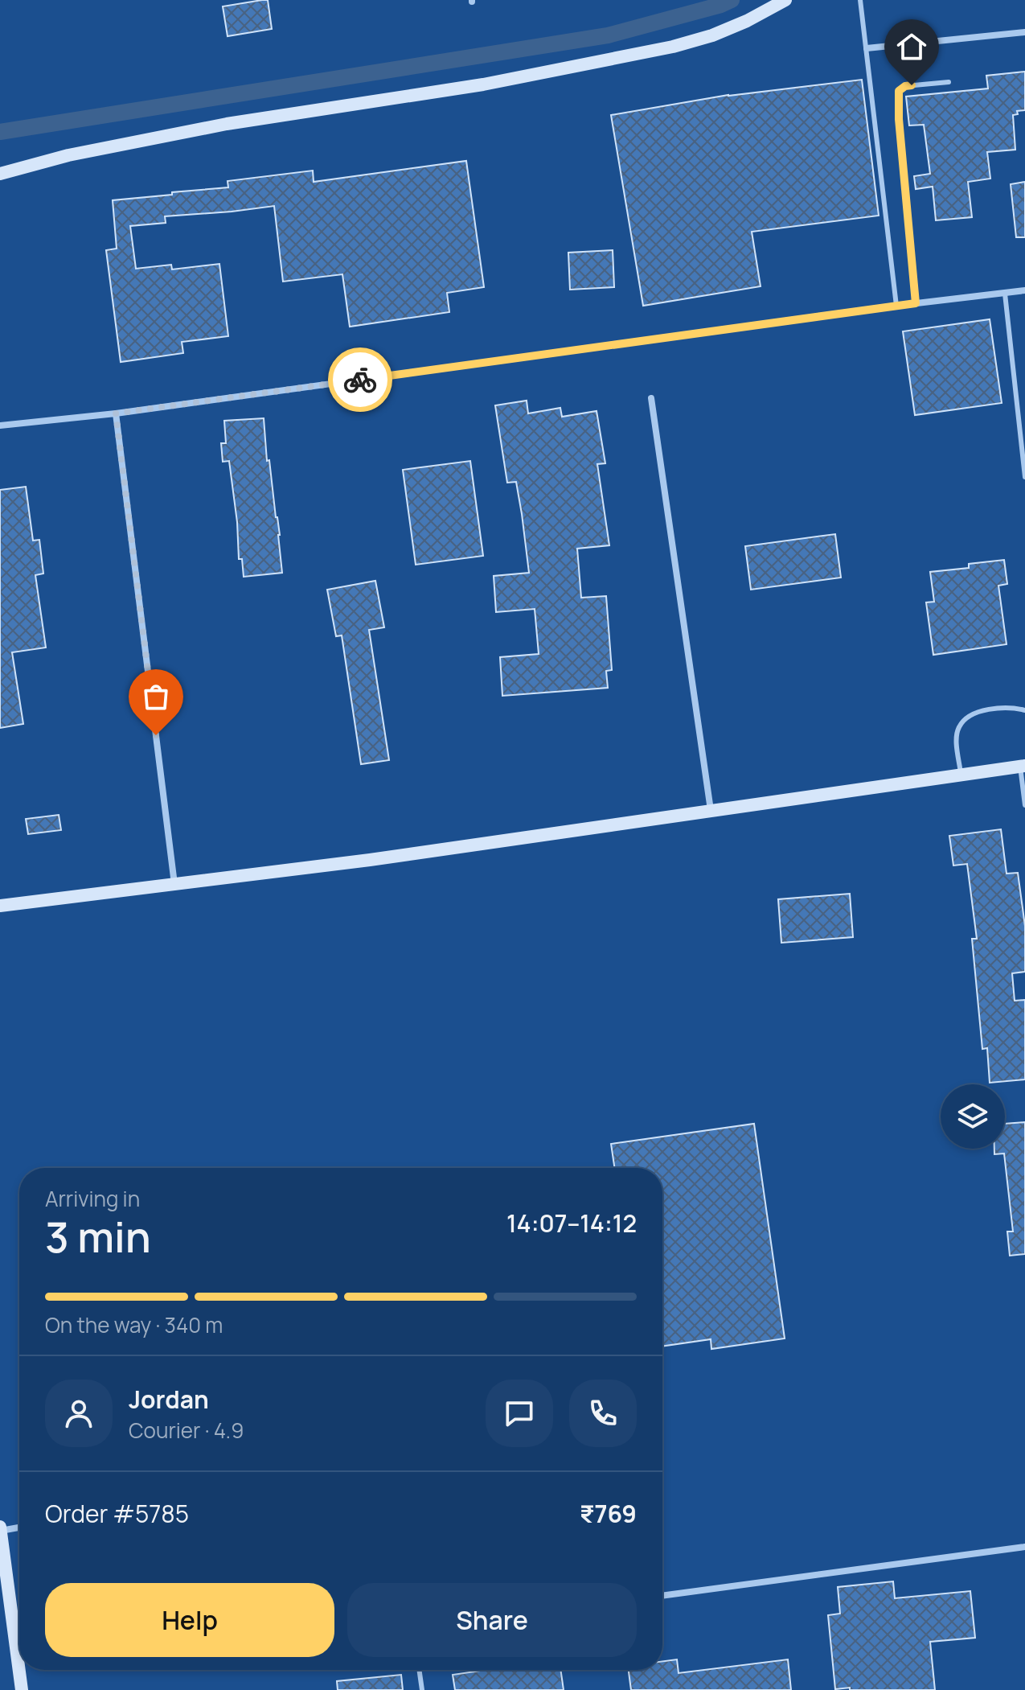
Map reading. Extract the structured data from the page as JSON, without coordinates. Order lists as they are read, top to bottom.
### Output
{
  "page": {
    "heading": ["3 min", "Arriving in", "14:07–14:12"],
    "panel": [
      "Jordan",
      "Courier · 4.9",
      "Order #5785",
      "₹769"
    ],
    "bar": "On the way · 340 m",
    "buttons": ["Help", "Share"]
  }
}
